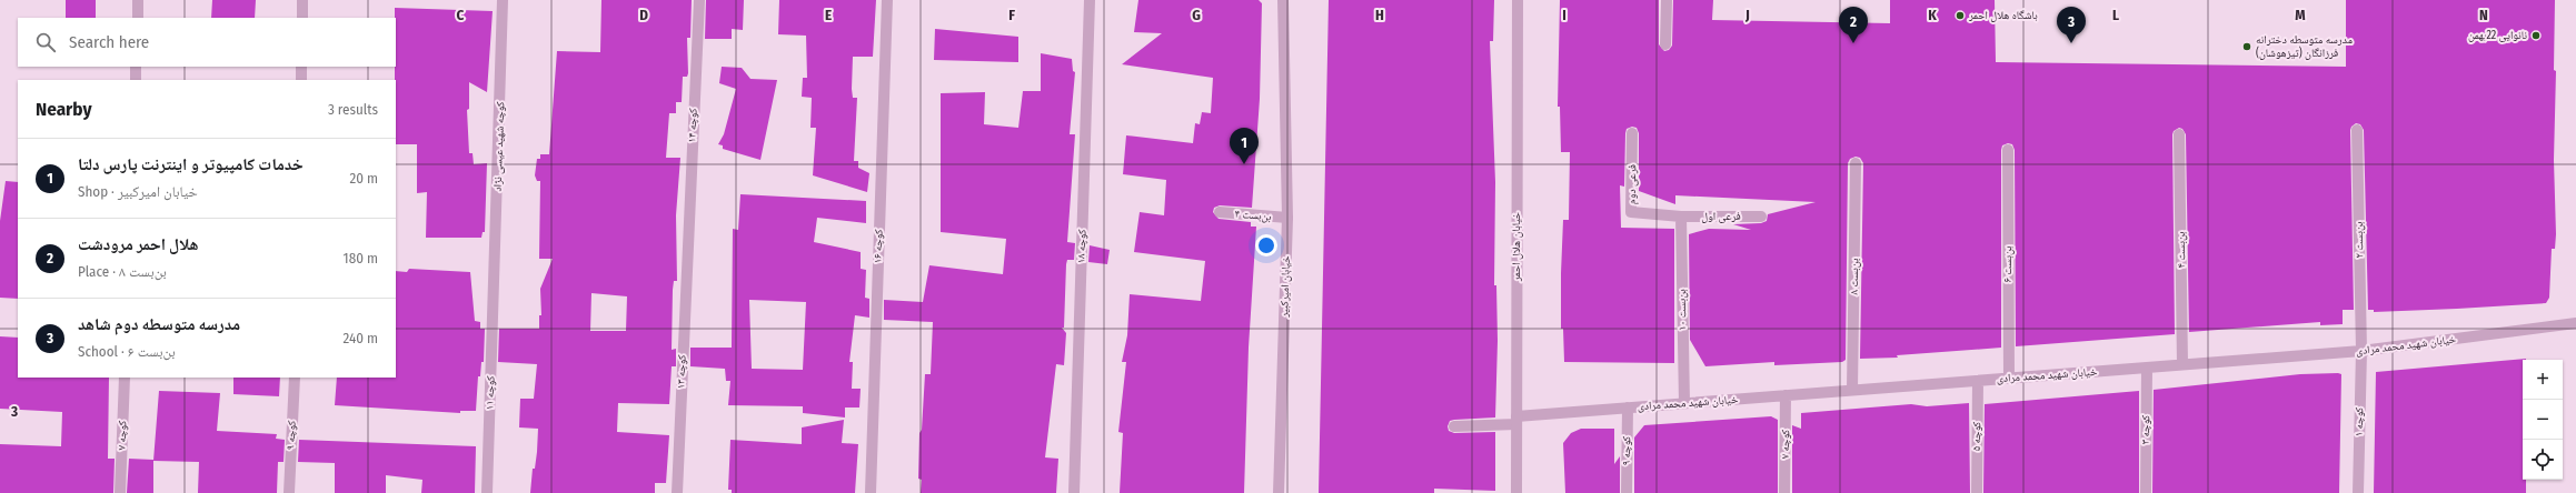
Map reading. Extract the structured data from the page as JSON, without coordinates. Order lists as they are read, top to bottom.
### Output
{
  "streets": {
    "street": [
      "کوچه ۱۴",
      "کوچه شهید عیسی نژاد",
      "فرعی دوم",
      "بن‌بست ۴",
      "فرعی اول",
      "بن‌بست ۲",
      "کوچه ۱۶",
      "کوچه ۱۸",
      "خیابان هلال احمر",
      "بن‌بست ۶",
      "بن‌بست ۸",
      "خیابان امیرکبیر",
      "بن‌بست ۱۰",
      "خیابان شهید محمد مرادی",
      "کوچه ۱۳",
      "کوچه ۱۱",
      "کوچه ۱",
      "کوچه ۳",
      "کوچه ۷",
      "کوچه ۹",
      "کوچه ۵"
    ]
  },
  "crossings": [
    ["کوچه ۱۴", "کوچه ۱۳"],
    ["کوچه شهید عیسی نژاد", "کوچه ۱۱"],
    ["فرعی دوم", "فرعی اول"],
    ["فرعی دوم", "بن‌بست ۱۰"],
    ["بن‌بست ۴", "خیابان امیرکبیر"],
    ["بن‌بست ۴", "خیابان شهید محمد مرادی"],
    ["فرعی اول", "بن‌بست ۱۰"],
    ["بن‌بست ۲", "خیابان شهید محمد مرادی"],
    ["بن‌بست ۲", "کوچه ۱"],
    ["خیابان هلال احمر", "خیابان شهید محمد مرادی"],
    ["بن‌بست ۶", "خیابان شهید محمد مرادی"],
    ["بن‌بست ۸", "خیابان شهید محمد مرادی"],
    ["بن‌بست ۱۰", "خیابان شهید محمد مرادی"],
    ["خیابان شهید محمد مرادی", "کوچه ۱"],
    ["خیابان شهید محمد مرادی", "کوچه ۳"],
    ["خیابان شهید محمد مرادی", "کوچه ۷"],
    ["خیابان شهید محمد مرادی", "کوچه ۹"],
    ["خیابان شهید محمد مرادی", "کوچه ۵"]
  ],
  "places": ["باشگاه هلال احمر", "نانوایی 22بهمن", "مدرسه متوسطه دخترانه فرزانگان (تیزهوشان)"],
  "page": {
    "pins": ["2", "3", "1"],
    "search": "Search here",
    "heading": ["Nearby", "3 results"],
    "list": [
      {
        "mark": "1",
        "name": "خدمات کامپیوتر و اینترنت پارس دلتا",
        "note": "Shop · خیابان امیرکبیر",
        "value": "20 m"
      },
      {
        "mark": "2",
        "name": "هلال احمر مرودشت",
        "note": "Place · بن‌بست ۸",
        "value": "180 m"
      },
      {
        "mark": "3",
        "name": "مدرسه متوسطه دوم شاهد",
        "note": "School · بن‌بست ۶",
        "value": "240 m"
      }
    ],
    "map_buttons": ["+", "−"]
  },
  "grid": {
    "columns": [
      "C",
      "D",
      "E",
      "F",
      "G",
      "H",
      "I",
      "J",
      "K",
      "L",
      "M",
      "N"
    ],
    "rows": ["3"]
  }
}
